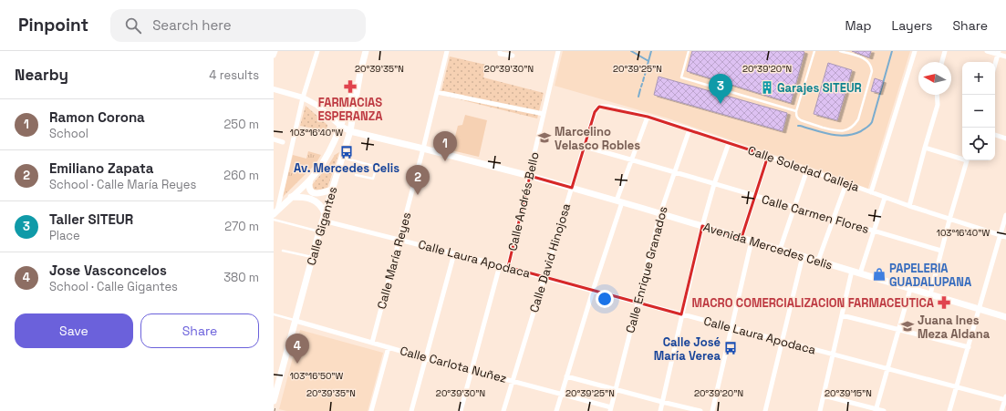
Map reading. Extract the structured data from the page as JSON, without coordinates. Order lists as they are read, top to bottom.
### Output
{
  "streets": {
    "main road": ["Calle Gigantes", "Avenida Mercedes Celis"],
    "street": [
      "Calle Soledad Calleja",
      "Calle Andrés Bello",
      "Calle Carmen Flores",
      "Calle David Hinojosa",
      "Calle Laura Apodaca",
      "Calle María Reyes",
      "Calle Enrique Granados",
      "Calle Carlota Nuñez"
    ]
  },
  "crossings": [
    ["Calle Soledad Calleja", "Calle David Hinojosa"],
    ["Calle Soledad Calleja", "Calle Enrique Granados"],
    ["Calle Andrés Bello", "Avenida Mercedes Celis"],
    ["Calle Andrés Bello", "Calle Laura Apodaca"],
    ["Calle Andrés Bello", "Calle Carlota Nuñez"],
    ["Calle Carmen Flores", "Calle David Hinojosa"],
    ["Calle Carmen Flores", "Calle Enrique Granados"],
    ["Calle Gigantes", "Avenida Mercedes Celis"],
    ["Calle Gigantes", "Calle Laura Apodaca"],
    ["Calle Gigantes", "Calle Carlota Nuñez"],
    ["Avenida Mercedes Celis", "Calle David Hinojosa"],
    ["Avenida Mercedes Celis", "Calle María Reyes"],
    ["Avenida Mercedes Celis", "Calle Enrique Granados"],
    ["Calle David Hinojosa", "Calle Laura Apodaca"],
    ["Calle David Hinojosa", "Calle Carlota Nuñez"],
    ["Calle Laura Apodaca", "Calle María Reyes"],
    ["Calle Laura Apodaca", "Calle Enrique Granados"],
    ["Calle María Reyes", "Calle Carlota Nuñez"],
    ["Calle Enrique Granados", "Calle Carlota Nuñez"]
  ],
  "places": {
    "pharmacy": ["FARMACIAS ESPERANZA", "MACRO COMERCIALIZACION FARMACEUTICA"],
    "building": ["Garajes SITEUR"],
    "school or university": ["Marcelino Velasco Robles", "Juana Ines Meza Aldana"],
    "bus stop": ["Av. Mercedes Celis", "Calle José María Verea"],
    "shop": ["PAPELERIA GUADALUPANA"]
  },
  "north": "left",
  "page": {
    "header": "Pinpoint",
    "search": "Search here",
    "nav": ["Map", "Layers", "Share"],
    "heading": ["Nearby", "4 results"],
    "map_buttons": ["+", "−"],
    "pins": [
      "3",
      "1",
      "2",
      "4"
    ],
    "list": [
      {
        "mark": "1",
        "name": "Ramon Corona",
        "note": "School",
        "value": "250 m"
      },
      {
        "mark": "2",
        "name": "Emiliano Zapata",
        "note": "School · Calle María Reyes",
        "value": "260 m"
      },
      {
        "mark": "3",
        "name": "Taller SITEUR",
        "note": "Place",
        "value": "270 m"
      },
      {
        "mark": "4",
        "name": "Jose Vasconcelos",
        "note": "School · Calle Gigantes",
        "value": "380 m"
      }
    ],
    "buttons": ["Save", "Share"]
  },
  "coordinates": [
    "20°39'35\"N",
    "20°39'30\"N",
    "20°39'25\"N",
    "20°39'20\"N",
    "103°16'40\"W",
    "103°16'50\"W",
    "20°39'15\"N"
  ]
}
